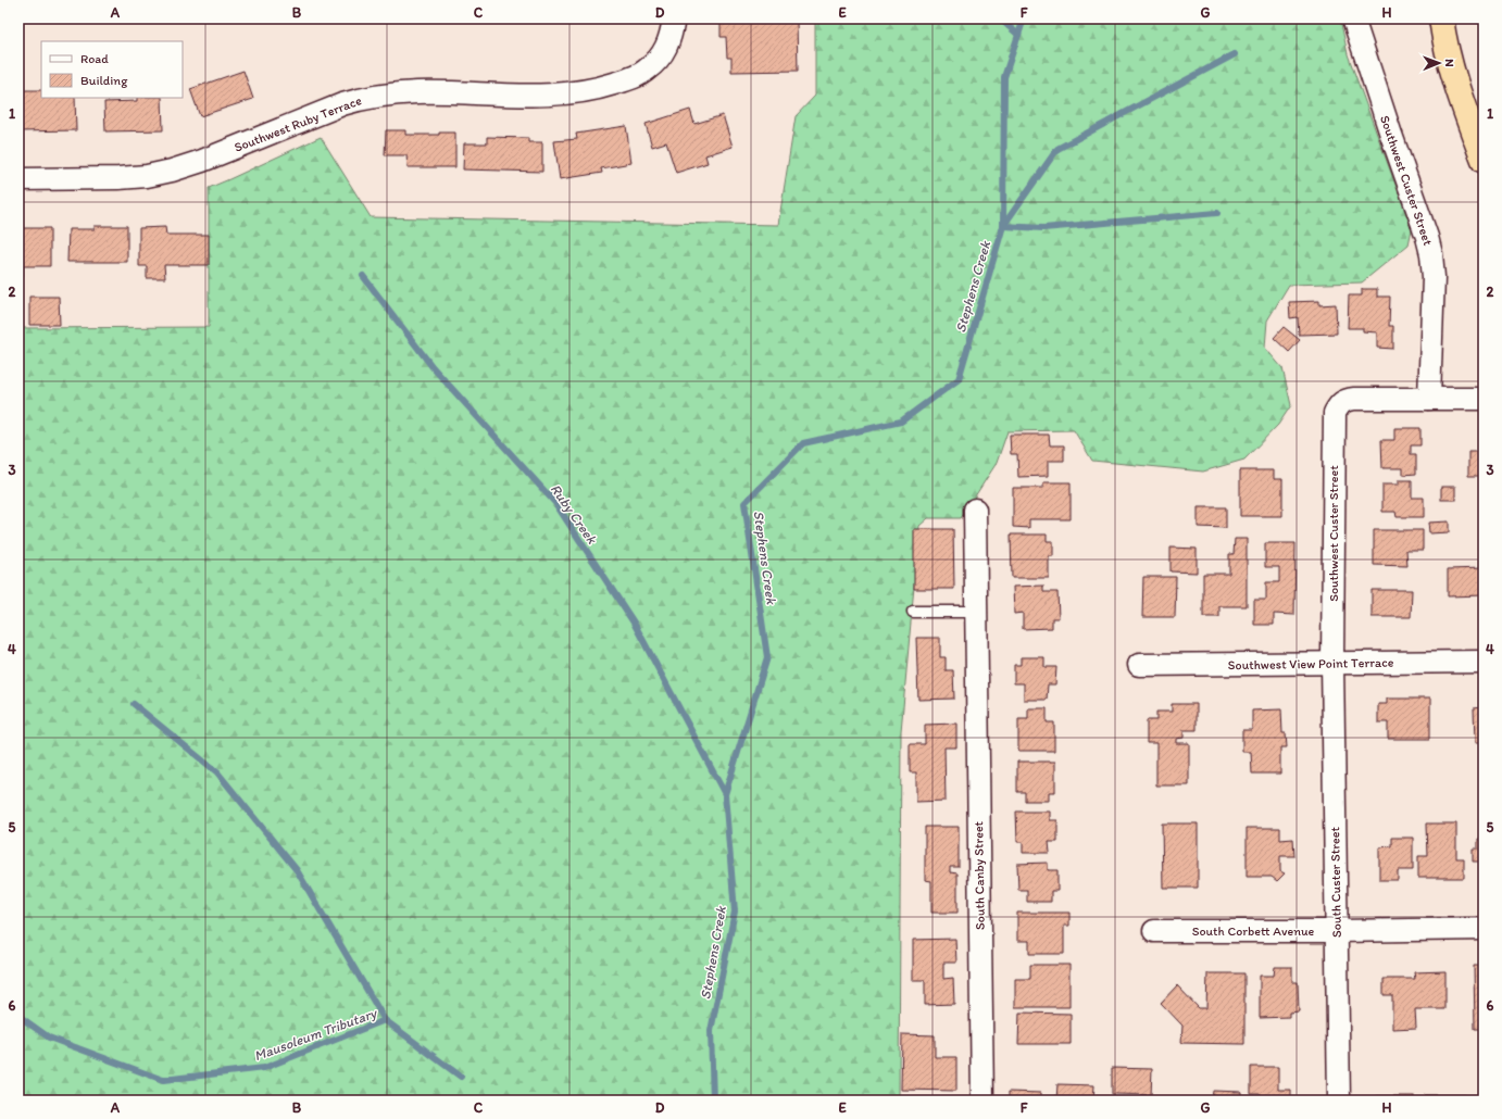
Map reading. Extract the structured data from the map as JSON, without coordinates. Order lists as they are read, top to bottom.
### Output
{
  "streets": {
    "street": [
      "Southwest Ruby Terrace",
      "Southwest Custer Street",
      "Southwest View Point Terrace",
      "South Canby Street",
      "South Custer Street",
      "South Corbett Avenue"
    ]
  },
  "crossings": [
    ["Southwest Custer Street", "Southwest View Point Terrace"],
    ["Southwest Custer Street", "South Custer Street"],
    ["Southwest View Point Terrace", "South Custer Street"],
    ["South Custer Street", "South Corbett Avenue"]
  ],
  "water": ["Stephens Creek", "Ruby Creek", "Mausoleum Tributary"],
  "legend": ["Road", "Building"],
  "north": "right",
  "grid": {
    "columns": [
      "A",
      "B",
      "C",
      "D",
      "E",
      "F",
      "G",
      "H"
    ],
    "rows": [
      "1",
      "2",
      "3",
      "4",
      "5",
      "6"
    ]
  }
}
